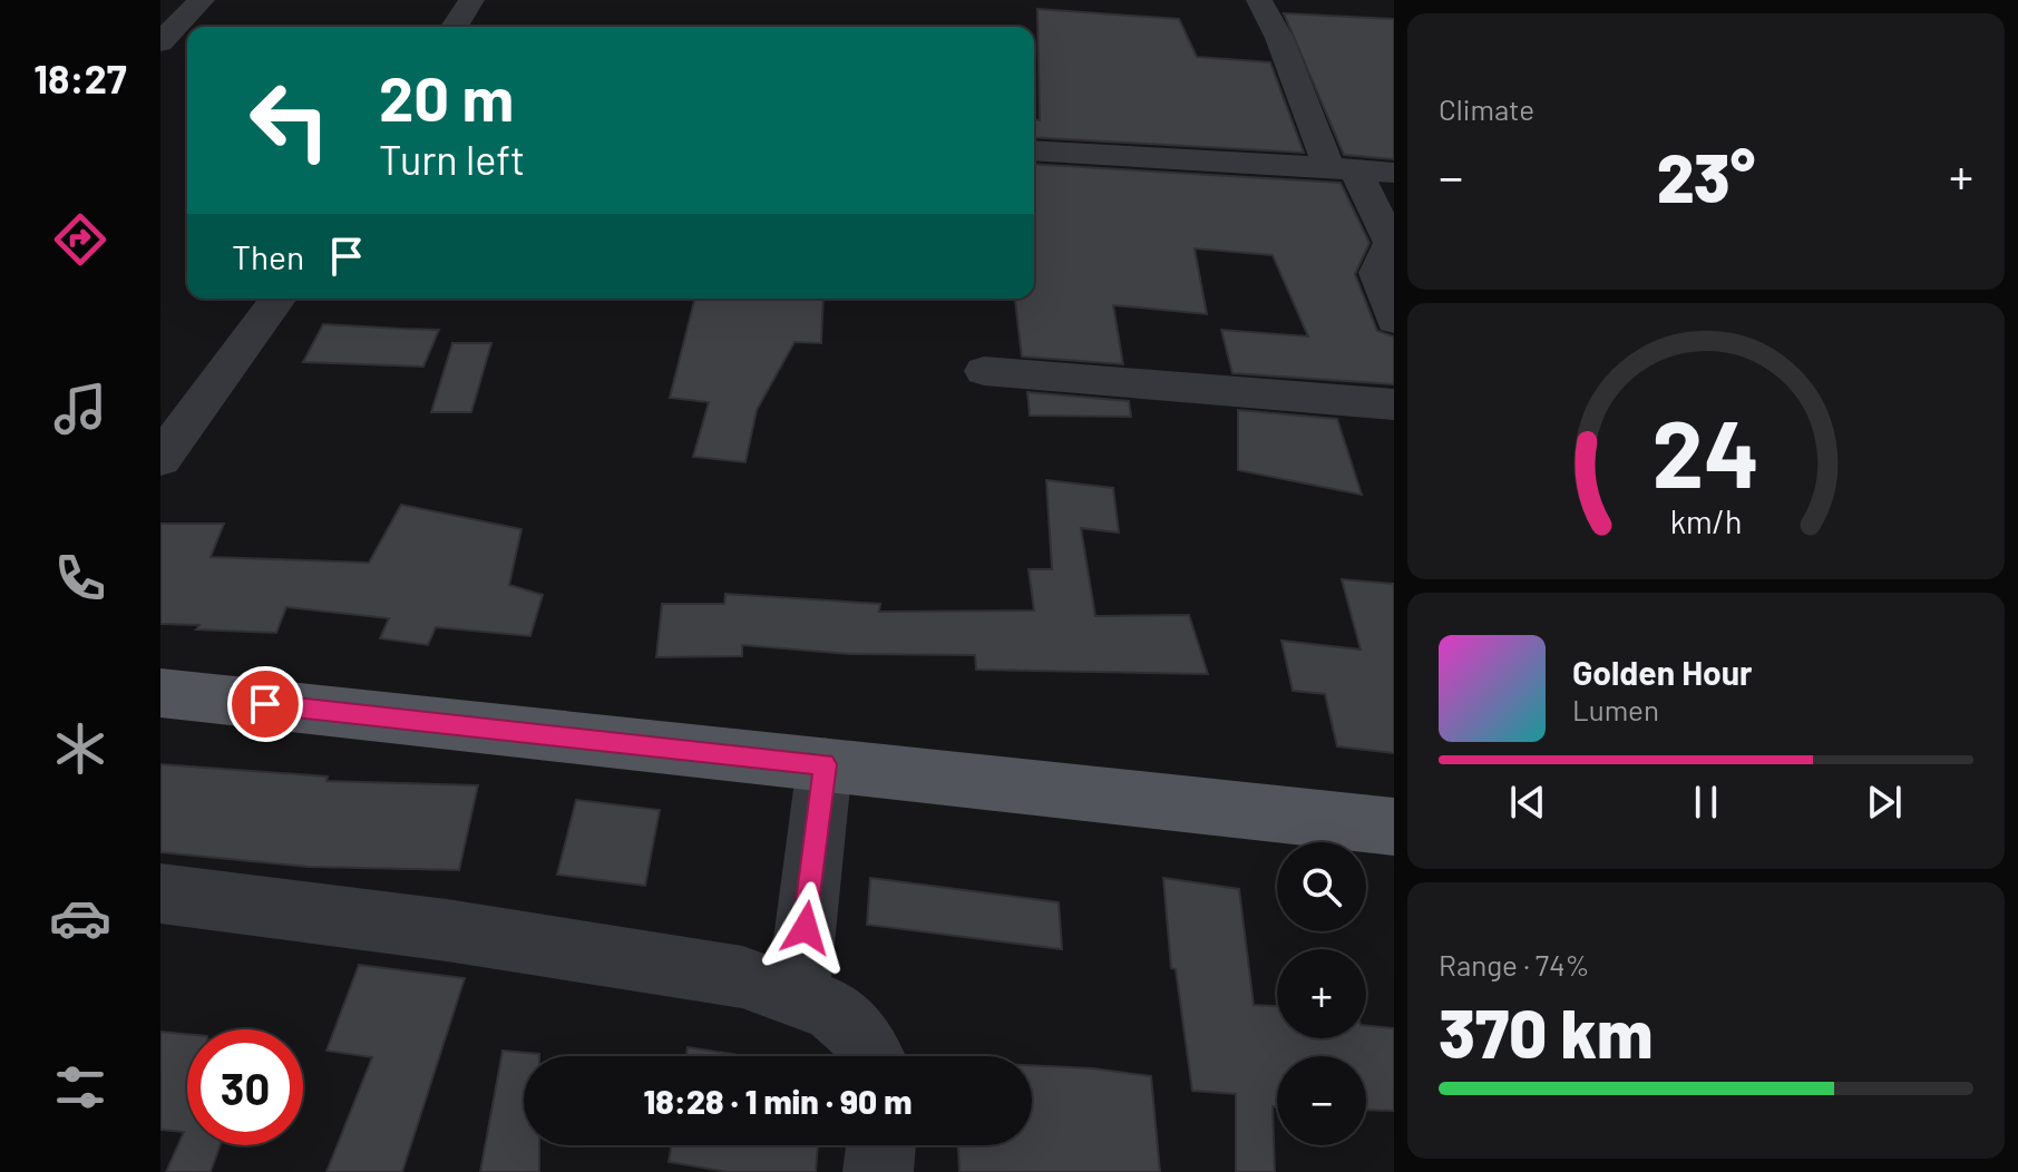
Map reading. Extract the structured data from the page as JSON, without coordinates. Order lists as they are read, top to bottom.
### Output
{
  "page": {
    "tabs": "18:27",
    "tile": [
      "Climate",
      ["Range · 74%", "370 km"]
    ],
    "turn": ["20 m", "Turn left"],
    "heat": ["−", "23°", "+"],
    "then": "Then",
    "song": ["Golden Hour", "Lumen"],
    "map_buttons": ["+", "−"],
    "limit": "30",
    "trip": "18:28 · 1 min · 90 m",
    "gauge": ["24", "km/h"]
  }
}
